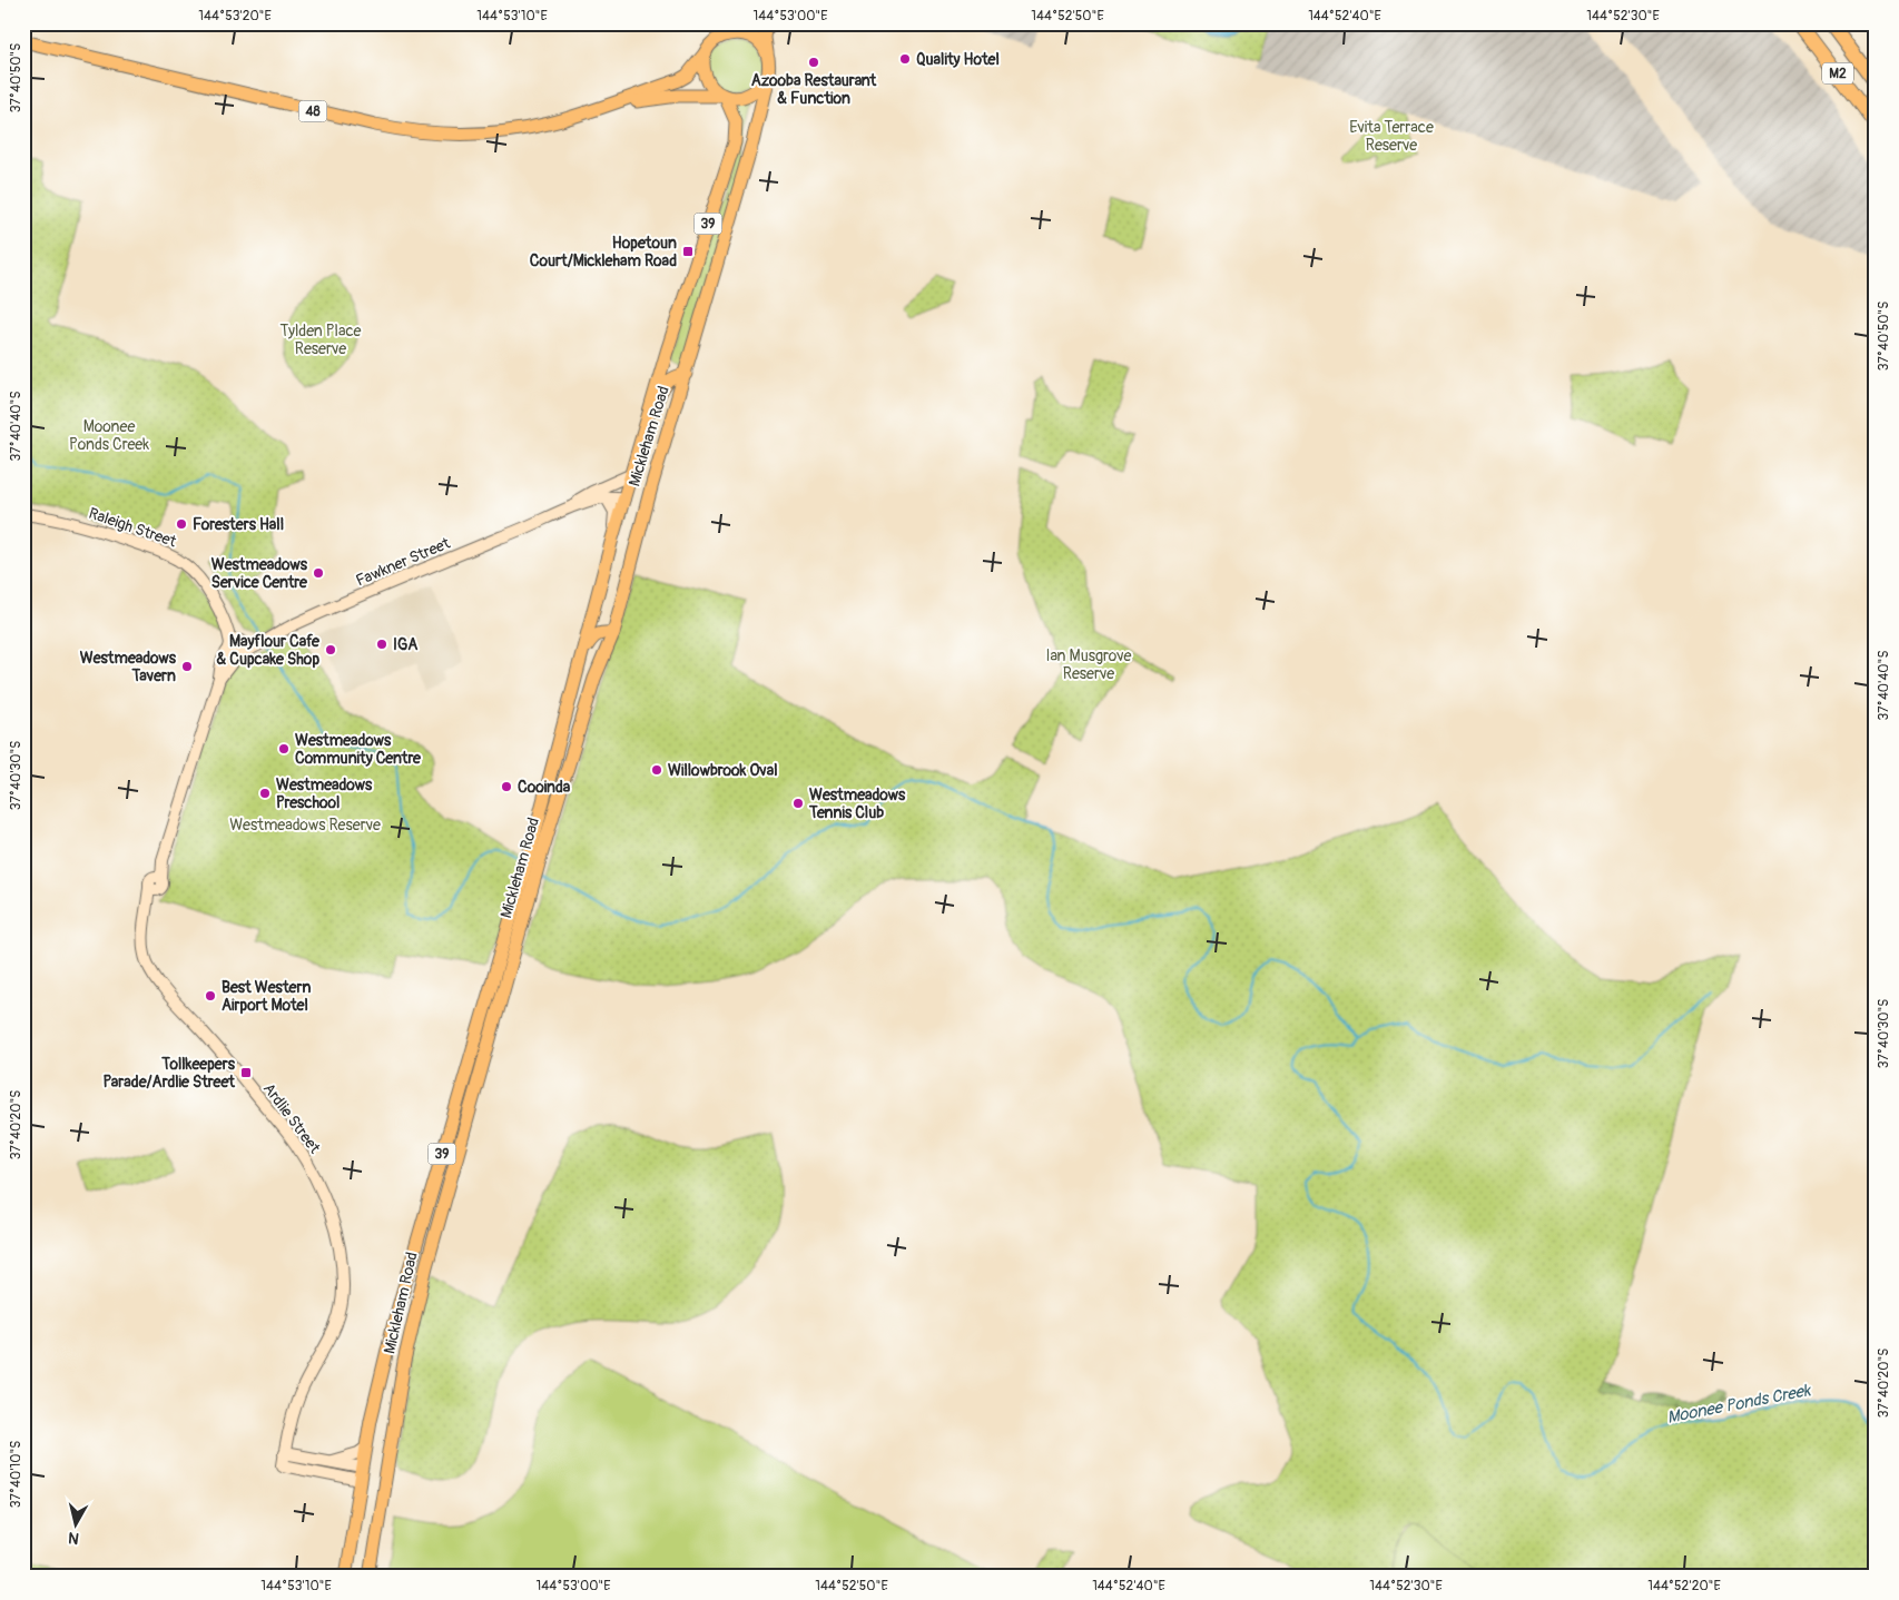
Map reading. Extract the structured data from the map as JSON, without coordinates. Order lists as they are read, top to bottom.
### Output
{
  "streets": {
    "highway": ["M2"],
    "main road": ["48", "39", "Mickleham Road"],
    "street": ["Raleigh Street", "Fawkner Street", "Ardlie Street"]
  },
  "crossings": [
    ["48", "39"],
    ["48", "Mickleham Road"],
    ["39", "Mickleham Road"],
    ["Mickleham Road", "Fawkner Street"],
    ["Raleigh Street", "Fawkner Street"],
    ["Raleigh Street", "Ardlie Street"],
    ["Fawkner Street", "Ardlie Street"]
  ],
  "water": ["Moonee Ponds Creek"],
  "parks": [
    "Evita Terrace Reserve",
    "Tylden Place Reserve",
    "Moonee Ponds Creek",
    "Ian Musgrove Reserve",
    "Westmeadows Reserve"
  ],
  "places": {
    "other": [
      "Quality Hotel",
      "Azooba Restaurant & Function",
      "Foresters Hall",
      "Westmeadows Service Centre",
      "IGA",
      "Mayflour Cafe & Cupcake Shop",
      "Westmeadows Tavern",
      "Westmeadows Community Centre",
      "Willowbrook Oval",
      "Cooinda",
      "Westmeadows Preschool",
      "Westmeadows Tennis Club",
      "Best Western Airport Motel"
    ],
    "transit": ["Hopetoun Court/Mickleham Road", "Tollkeepers Parade/Ardlie Street"]
  },
  "north": "bottom",
  "coordinates": [
    "144°53'20\"E",
    "144°53'10\"E",
    "144°53'00\"E",
    "144°52'50\"E",
    "144°52'40\"E",
    "144°52'30\"E",
    "37°40'50\"S",
    "37°40'40\"S",
    "37°40'30\"S",
    "37°40'20\"S",
    "37°40'10\"S",
    "144°52'20\"E"
  ]
}
